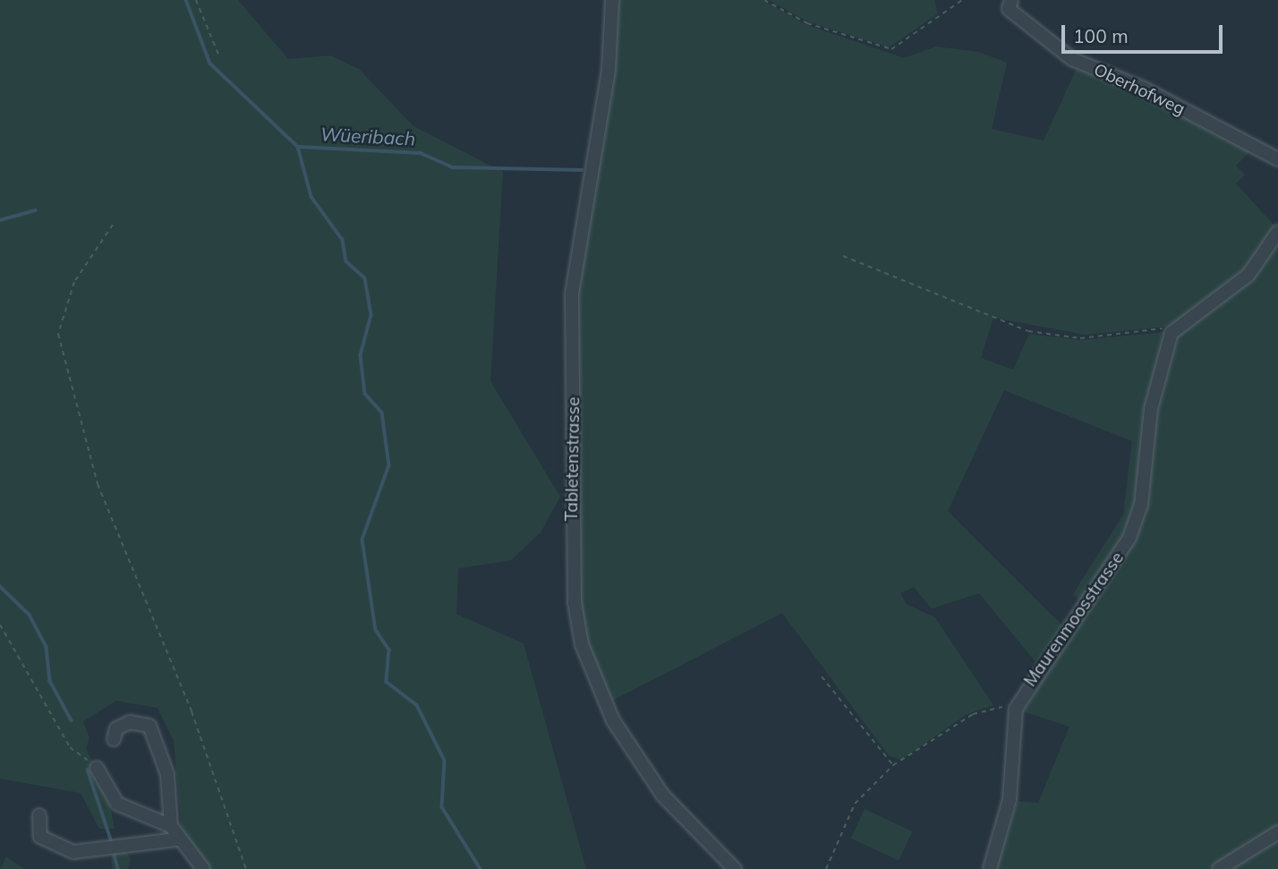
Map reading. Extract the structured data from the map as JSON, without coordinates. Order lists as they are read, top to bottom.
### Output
{
  "streets": {
    "street": ["Oberhofweg", "Tabletenstrasse", "Maurenmoosstrasse"]
  },
  "water": ["Wüeribach"],
  "scale_bar": "100 m"
}
